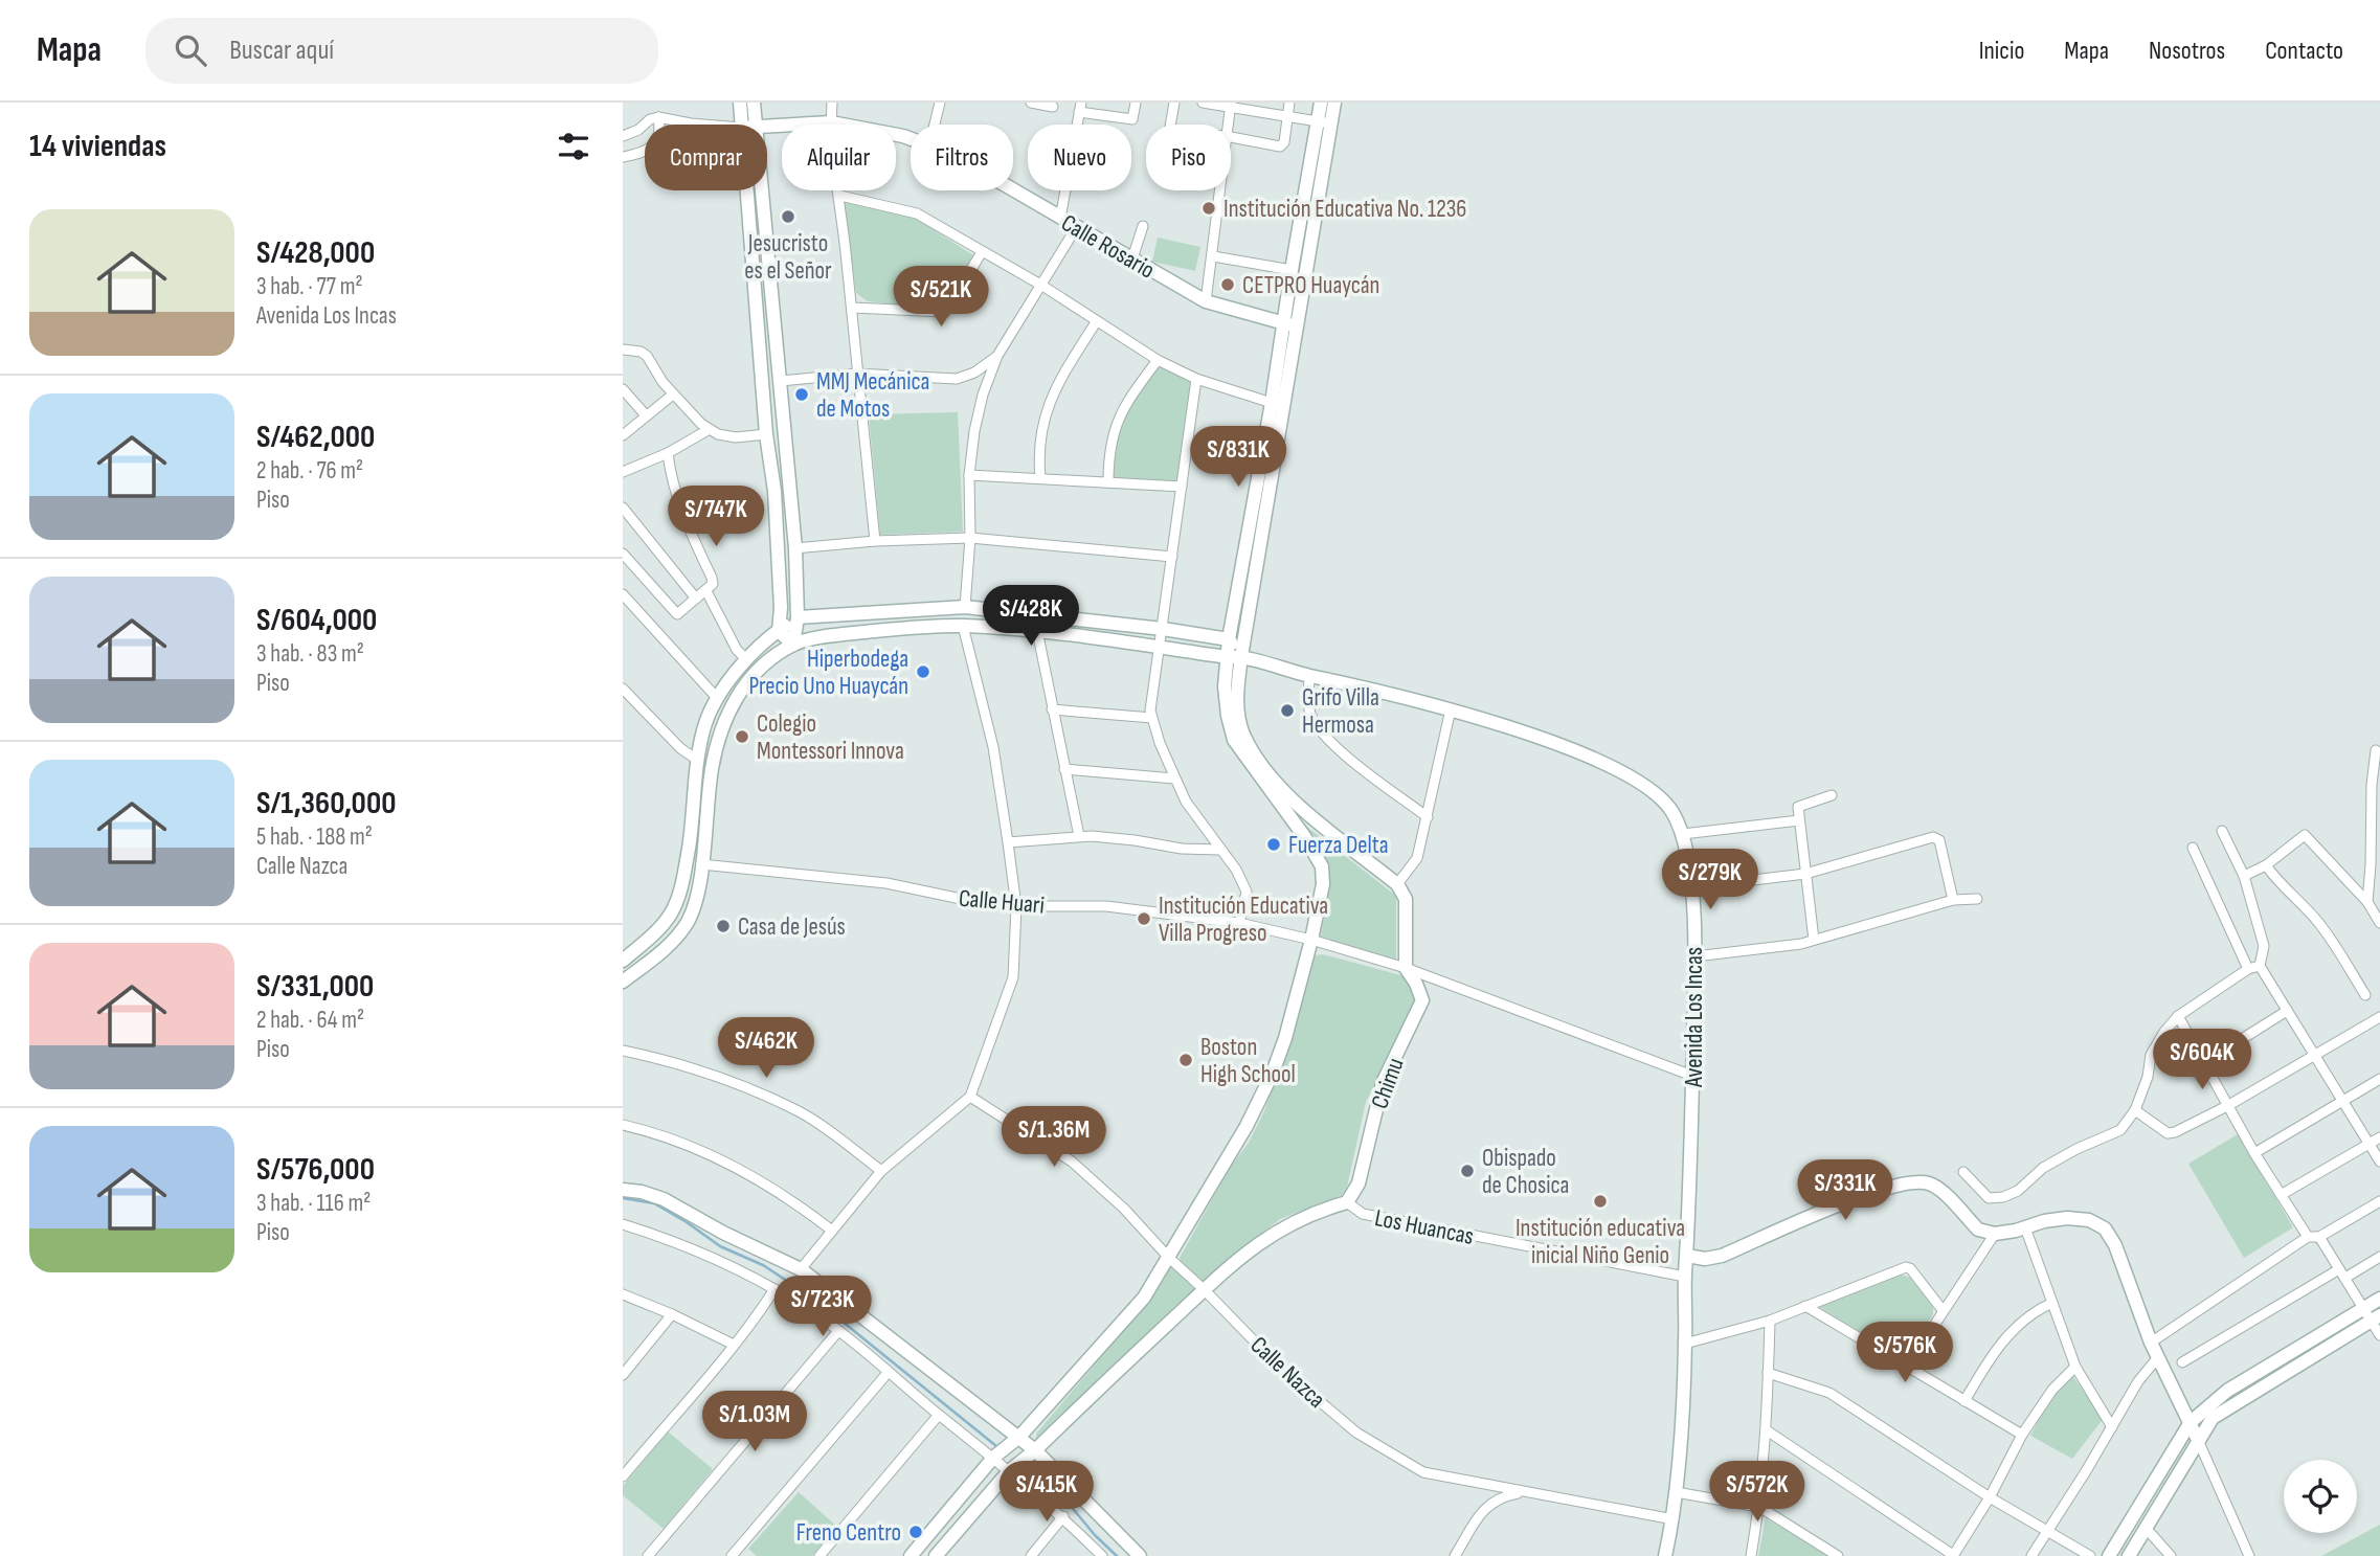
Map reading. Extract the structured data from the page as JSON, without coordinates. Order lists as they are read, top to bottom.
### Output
{
  "streets": {
    "main road": [
      "Calle Rosario",
      "Avenida Los Incas",
      "Chimu",
      "Los Huancas"
    ],
    "street": ["Calle Huari", "Calle Nazca"]
  },
  "crossings": [
    ["Calle Huari", "Avenida Los Incas"],
    ["Calle Huari", "Chimu"],
    ["Avenida Los Incas", "Los Huancas"],
    ["Avenida Los Incas", "Calle Nazca"],
    ["Chimu", "Los Huancas"],
    ["Los Huancas", "Calle Nazca"]
  ],
  "places": [
    "Institución Educativa No. 1236",
    "Jesucristo es el Señor",
    "CETPRO Huaycán",
    "MMJ Mecánica de Motos",
    "Hiperbodega Precio Uno Huaycán",
    "Grifo Villa Hermosa",
    "Colegio Montessori Innova",
    "Fuerza Delta",
    "Institución Educativa Villa Progreso",
    "Casa de Jesús",
    "Boston High School",
    "Obispado de Chosica",
    "Institución educativa inicial Niño Genio",
    "Freno Centro"
  ],
  "page": {
    "header": "Mapa",
    "search": "Buscar aquí",
    "nav": [
      "Inicio",
      "Mapa",
      "Nosotros",
      "Contacto"
    ],
    "heading": "14 viviendas",
    "chip": [
      "Comprar",
      "Alquilar",
      "Filtros",
      "Nuevo",
      "Piso"
    ],
    "list": [
      {
        "name": "S/428,000",
        "note": "3 hab. · 77 m² · Avenida Los Incas"
      },
      {
        "name": "S/462,000",
        "note": "2 hab. · 76 m² · Piso"
      },
      {
        "name": "S/604,000",
        "note": "3 hab. · 83 m² · Piso"
      },
      {
        "name": "S/1,360,000",
        "note": "5 hab. · 188 m² · Calle Nazca"
      },
      {
        "name": "S/331,000",
        "note": "2 hab. · 64 m² · Piso"
      },
      {
        "name": "S/576,000",
        "note": "3 hab. · 116 m² · Piso"
      }
    ],
    "price": [
      "S/521K",
      "S/831K",
      "S/747K",
      "S/428K",
      "S/279K",
      "S/462K",
      "S/604K",
      "S/1.36M",
      "S/331K",
      "S/723K",
      "S/576K",
      "S/1.03M",
      "S/415K",
      "S/572K"
    ]
  }
}
